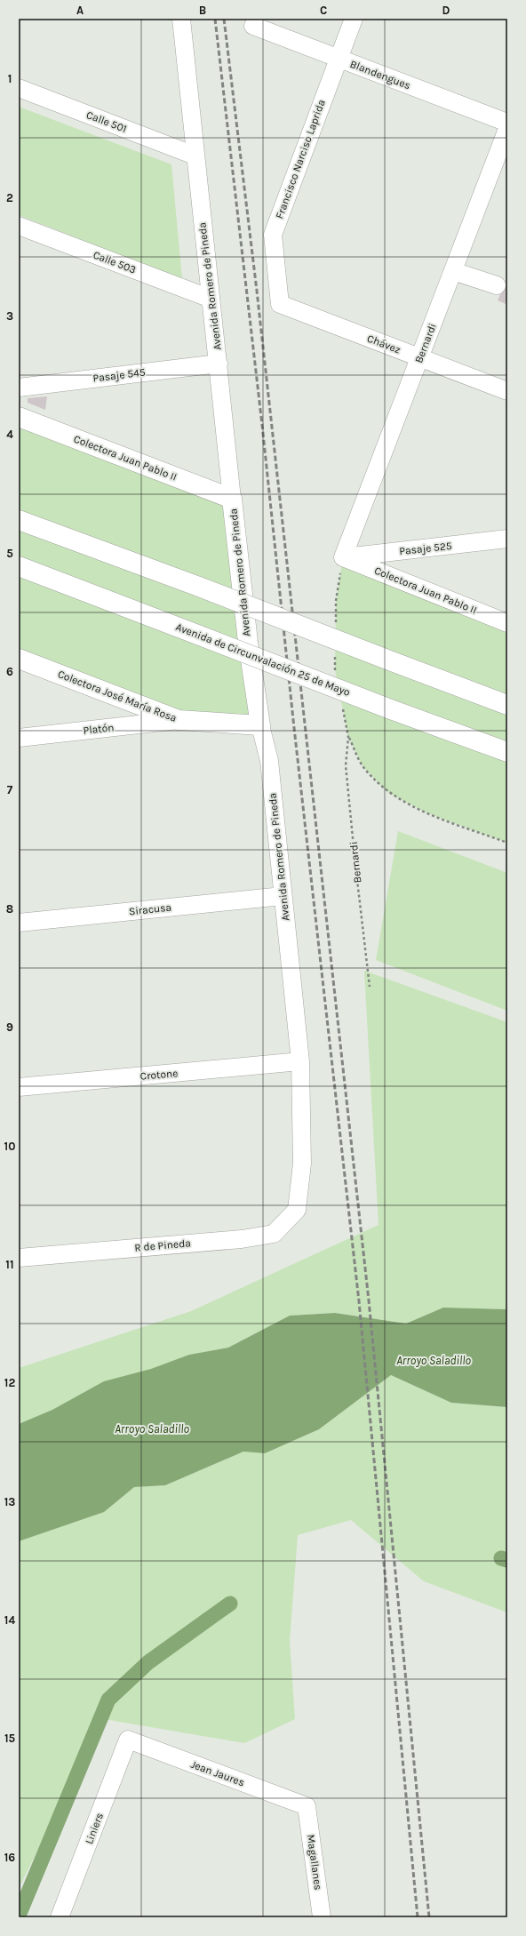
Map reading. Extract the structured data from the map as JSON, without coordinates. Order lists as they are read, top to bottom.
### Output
{
  "streets": {
    "main road": [
      "Avenida Romero de Pineda",
      "Colectora Juan Pablo II",
      "Avenida de Circunvalación 25 de Mayo",
      "Colectora José María Rosa"
    ],
    "street": [
      "Blandengues",
      "Calle 501",
      "Francisco Narciso Laprida",
      "Calle 503",
      "Bernardi",
      "Chávez",
      "Pasaje 545",
      "Pasaje 525",
      "Platón",
      "Siracusa",
      "Crotone",
      "R de Pineda",
      "Jean Jaures",
      "Liniers",
      "Magallanes"
    ]
  },
  "crossings": [
    ["Blandengues", "Francisco Narciso Laprida"],
    ["Calle 501", "Avenida Romero de Pineda"],
    ["Francisco Narciso Laprida", "Chávez"],
    ["Calle 503", "Avenida Romero de Pineda"],
    ["Avenida Romero de Pineda", "Pasaje 545"],
    ["Avenida Romero de Pineda", "Colectora Juan Pablo II"],
    ["Avenida Romero de Pineda", "Colectora José María Rosa"],
    ["Avenida Romero de Pineda", "Siracusa"],
    ["Avenida Romero de Pineda", "Crotone"],
    ["Avenida Romero de Pineda", "R de Pineda"],
    ["Bernardi", "Chávez"],
    ["Bernardi", "Colectora Juan Pablo II"],
    ["Bernardi", "Pasaje 525"],
    ["Colectora Juan Pablo II", "Pasaje 525"],
    ["Colectora José María Rosa", "Platón"],
    ["Jean Jaures", "Liniers"],
    ["Jean Jaures", "Magallanes"]
  ],
  "water": ["Arroyo Saladillo"],
  "grid": {
    "columns": [
      "A",
      "B",
      "C",
      "D"
    ],
    "rows": [
      "1",
      "2",
      "3",
      "4",
      "5",
      "6",
      "7",
      "8",
      "9",
      "10",
      "11",
      "12",
      "13",
      "14",
      "15",
      "16"
    ]
  }
}
